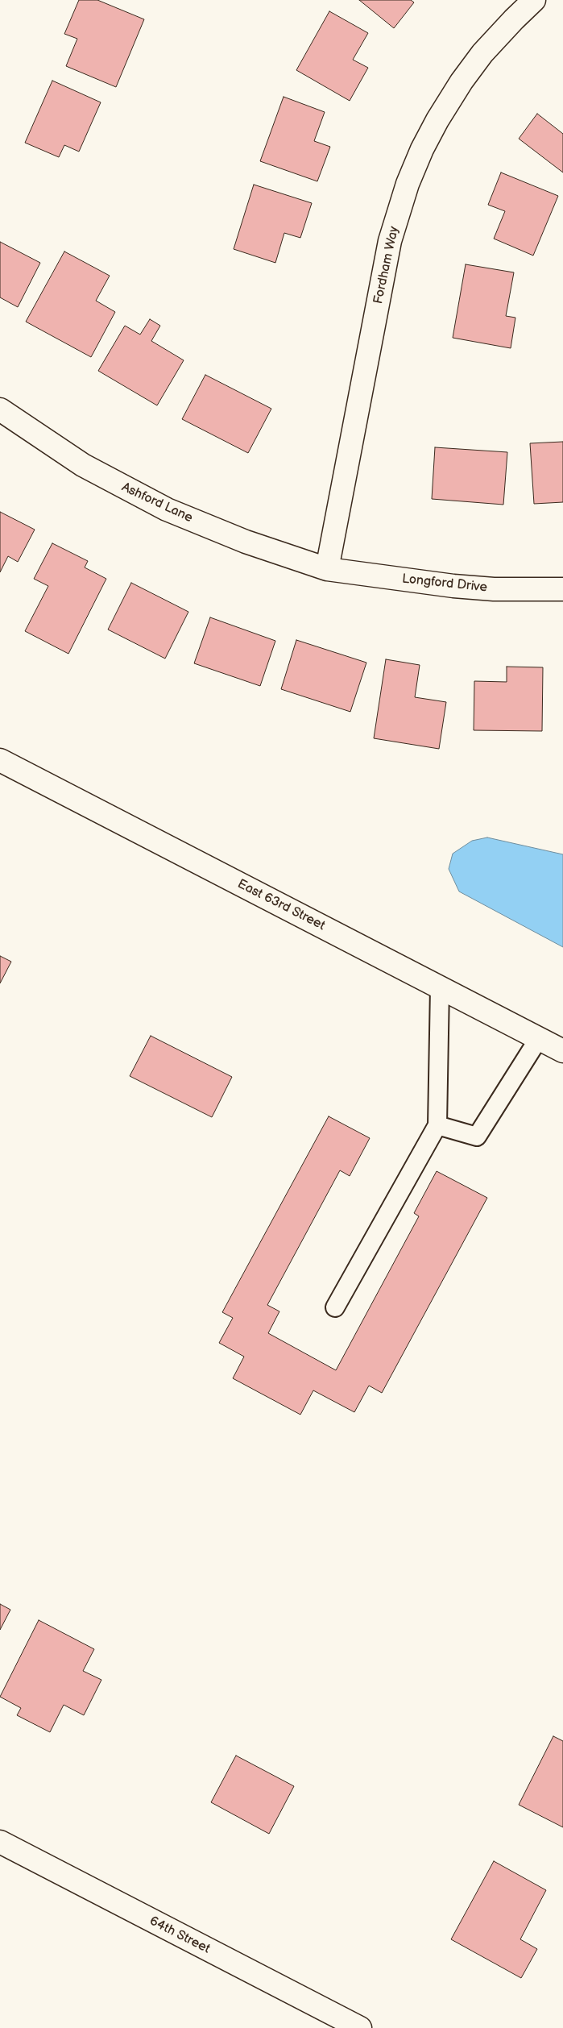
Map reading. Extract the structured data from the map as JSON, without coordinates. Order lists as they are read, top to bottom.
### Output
{
  "streets": {
    "street": [
      "Fordham Way",
      "Ashford Lane",
      "Longford Drive",
      "East 63rd Street",
      "64th Street"
    ]
  },
  "crossings": [
    ["Fordham Way", "Ashford Lane"],
    ["Fordham Way", "Longford Drive"],
    ["Ashford Lane", "Longford Drive"]
  ]
}
